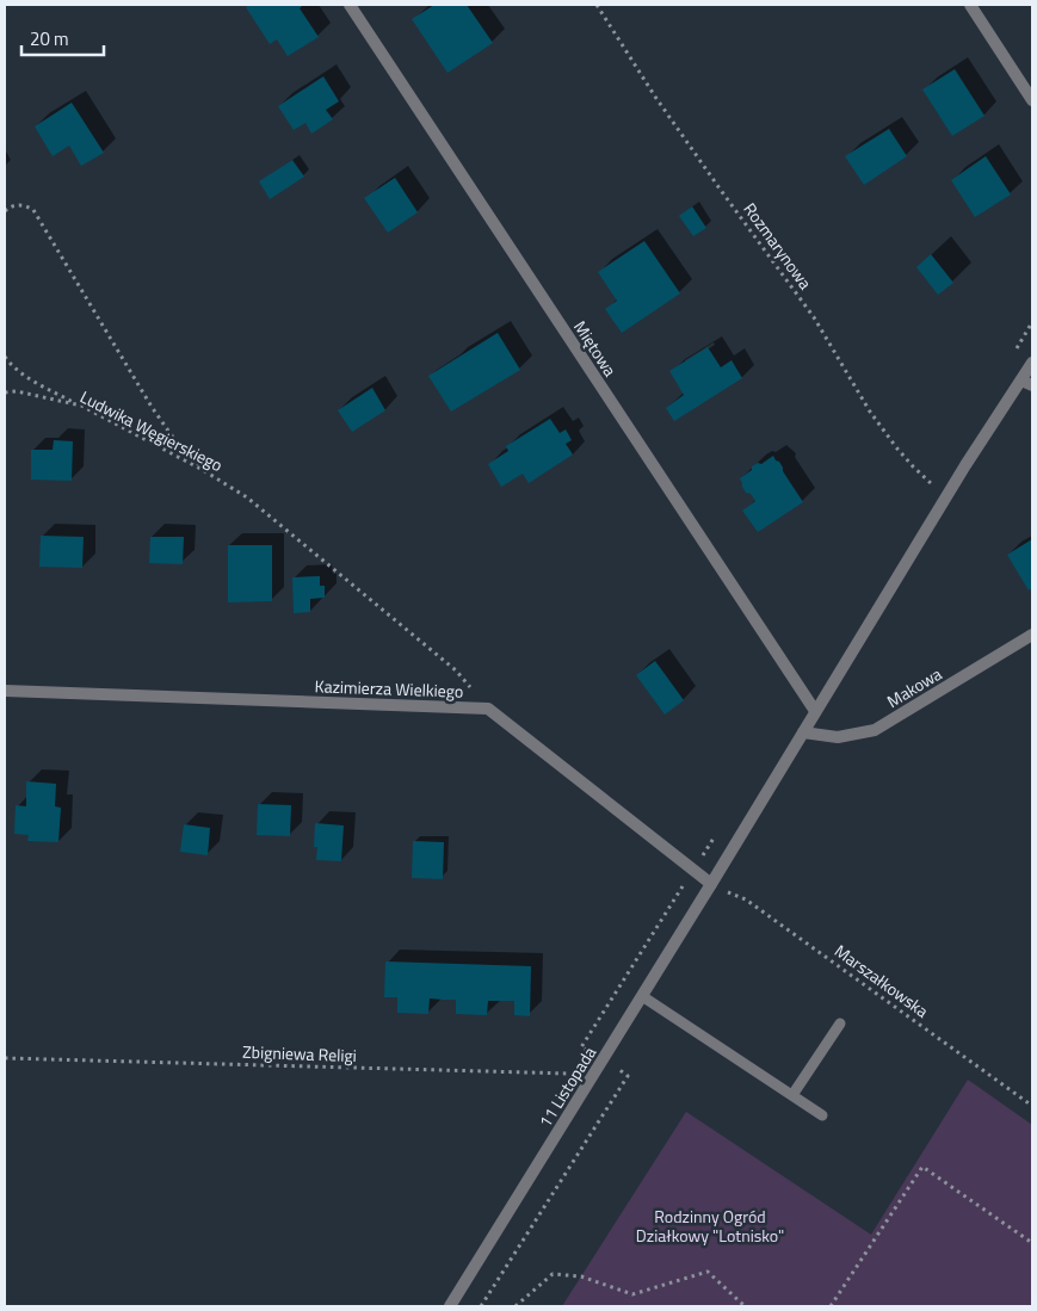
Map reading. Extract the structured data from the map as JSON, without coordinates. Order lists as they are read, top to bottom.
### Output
{
  "streets": {
    "street": [
      "Miętowa",
      "Makowa",
      "Kazimierza Wielkiego",
      "11 Listopada"
    ],
    "path": [
      "Rozmarynowa",
      "Ludwika Węgierskiego",
      "Marszałkowska",
      "Zbigniewa Religi"
    ]
  },
  "crossings": [
    ["Rozmarynowa", "11 Listopada"],
    ["Miętowa", "11 Listopada"],
    ["Ludwika Węgierskiego", "Kazimierza Wielkiego"],
    ["Makowa", "11 Listopada"],
    ["Marszałkowska", "11 Listopada"],
    ["Zbigniewa Religi", "11 Listopada"]
  ],
  "parks": ["Rodzinny Ogród Działkowy \"Lotnisko\""],
  "scale_bar": "20 m"
}
